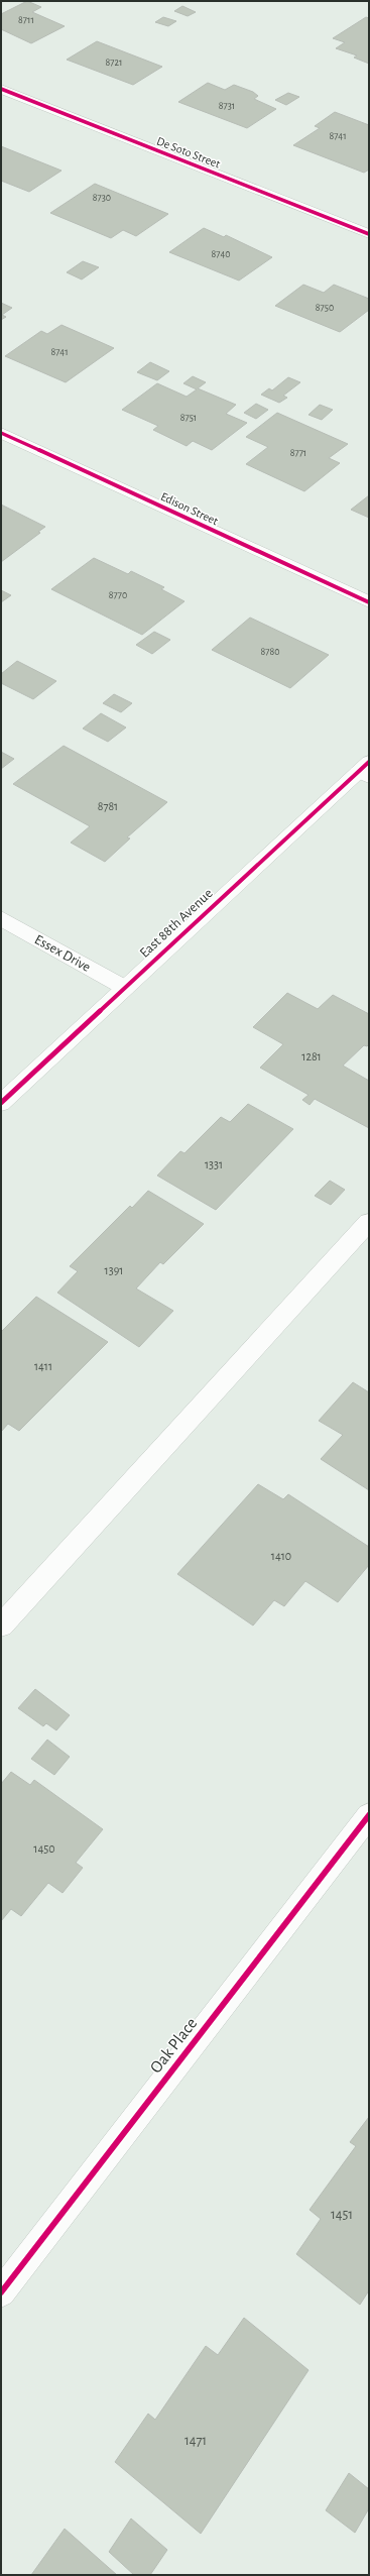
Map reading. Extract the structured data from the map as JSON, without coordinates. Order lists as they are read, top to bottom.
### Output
{
  "streets": {
    "street": [
      "De Soto Street",
      "Edison Street",
      "East 88th Avenue",
      "Essex Drive",
      "Oak Place"
    ]
  },
  "crossings": [
    ["East 88th Avenue", "Essex Drive"]
  ],
  "house_numbers": [
    "8711",
    "8721",
    "8731",
    "8741",
    "8730",
    "8740",
    "8750",
    "8741",
    "8751",
    "8771",
    "8770",
    "8780",
    "8781",
    "1281",
    "1331",
    "1391",
    "1411",
    "1410",
    "1450",
    "1451",
    "1471"
  ]
}
